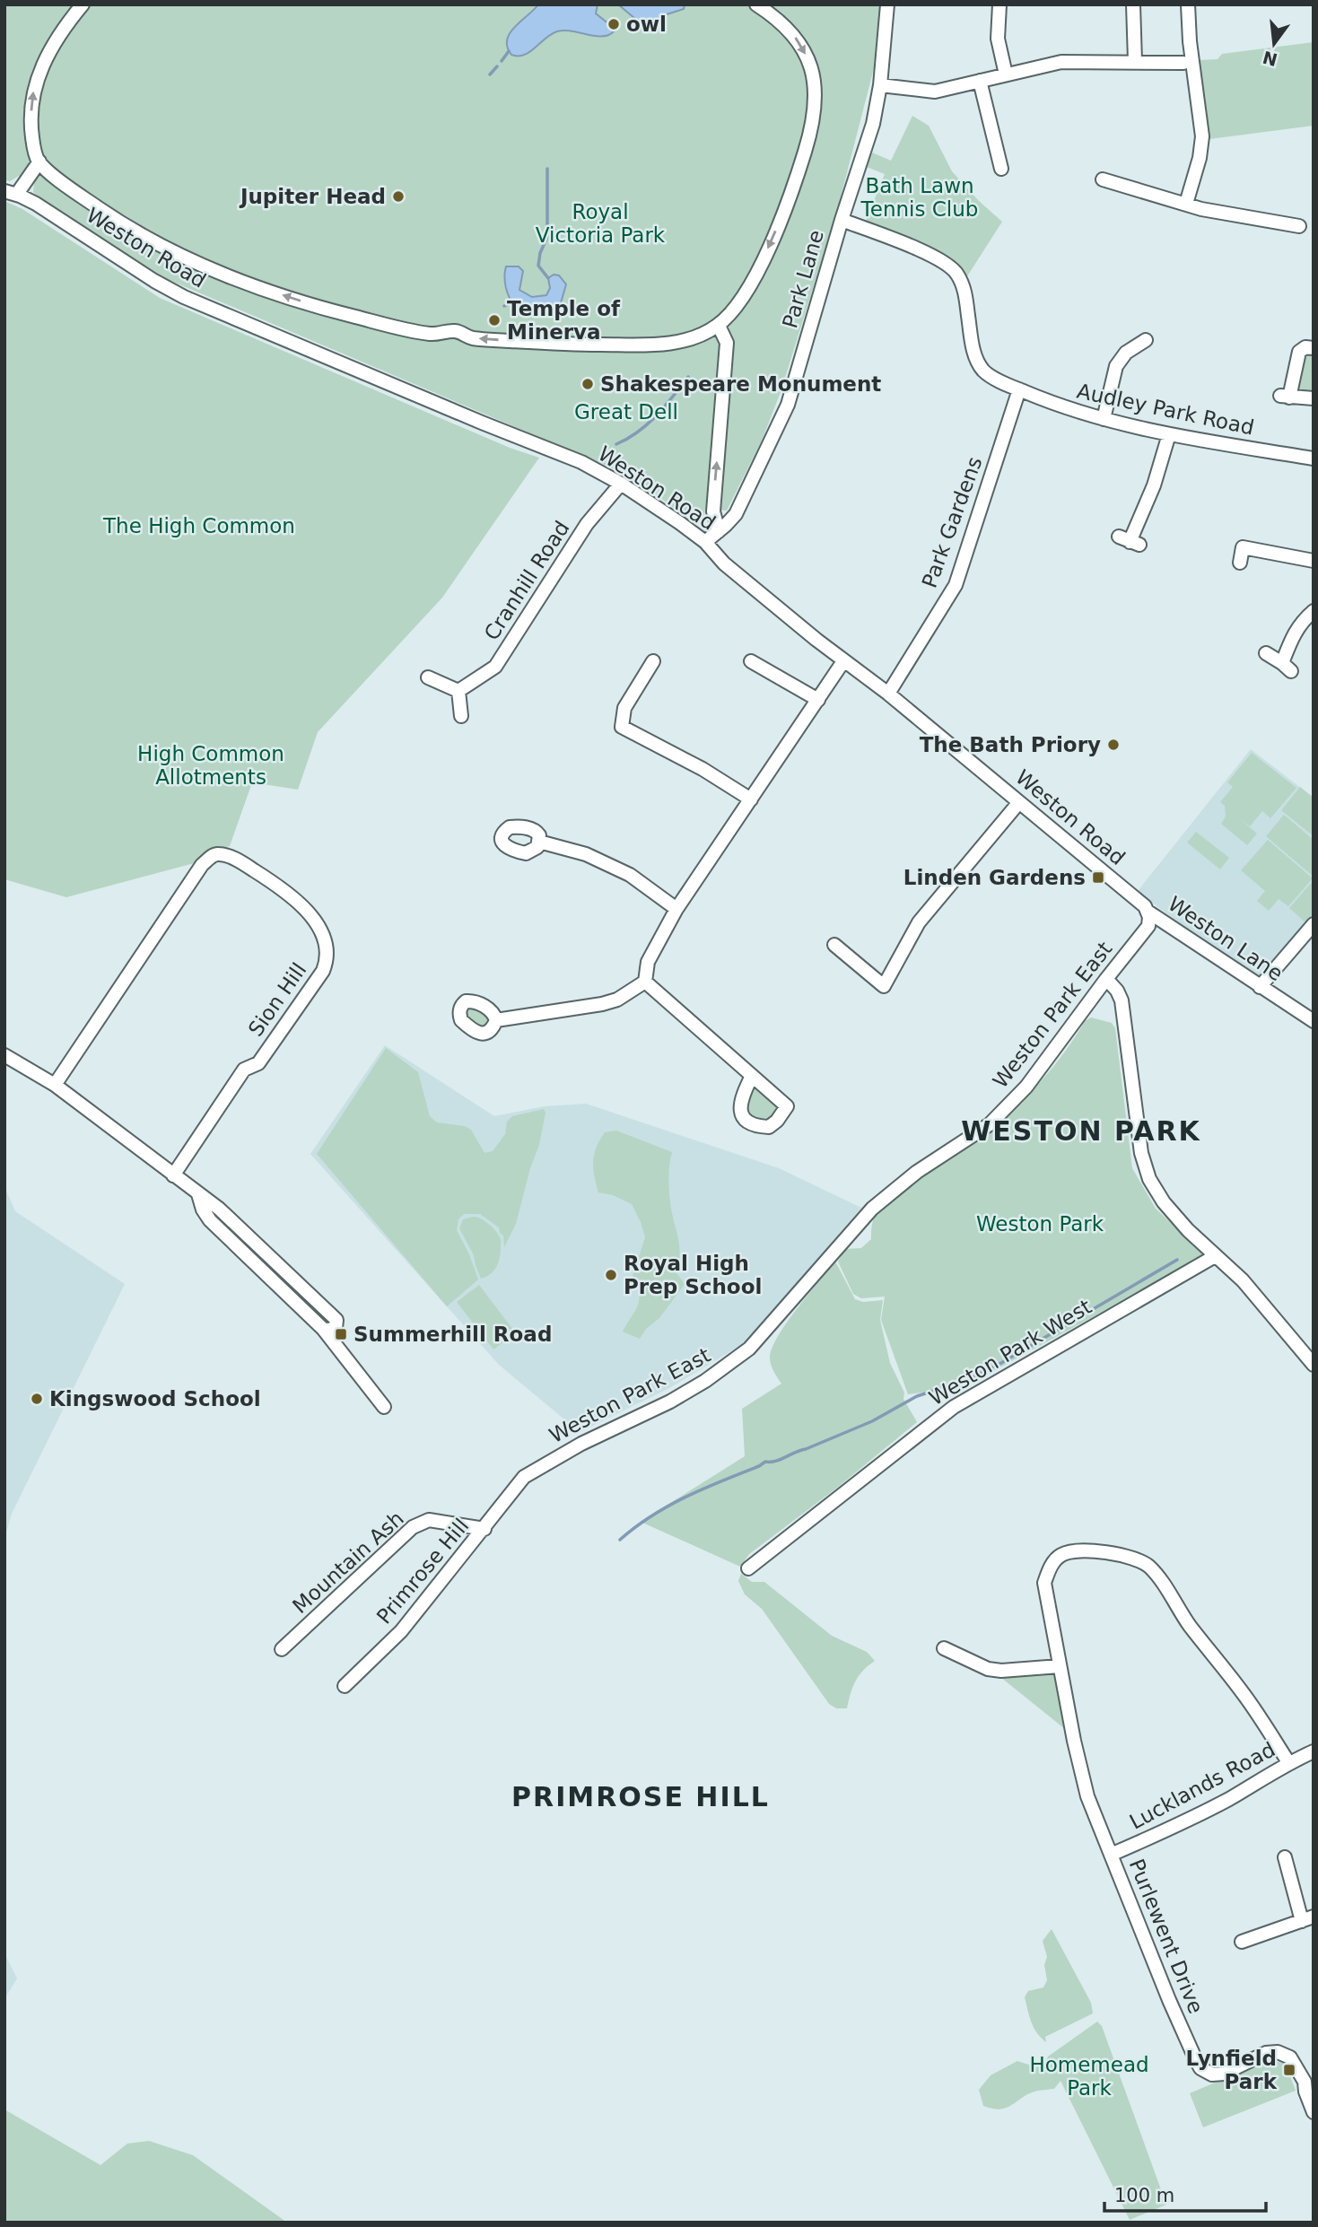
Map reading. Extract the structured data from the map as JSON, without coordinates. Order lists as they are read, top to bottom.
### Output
{
  "streets": {
    "street": [
      "Weston Road",
      "Park Lane",
      "Audley Park Road",
      "Park Gardens",
      "Cranhill Road",
      "Weston Lane",
      "Sion Hill",
      "Weston Park East",
      "Weston Park West",
      "Mountain Ash",
      "Primrose Hill",
      "Lucklands Road",
      "Purlewent Drive"
    ]
  },
  "crossings": [
    ["Weston Road", "Park Lane"],
    ["Weston Road", "Park Gardens"],
    ["Weston Road", "Cranhill Road"],
    ["Weston Road", "Weston Lane"],
    ["Weston Road", "Weston Park East"],
    ["Park Lane", "Audley Park Road"],
    ["Audley Park Road", "Park Gardens"],
    ["Weston Lane", "Weston Park East"],
    ["Weston Park East", "Primrose Hill"],
    ["Mountain Ash", "Primrose Hill"],
    ["Lucklands Road", "Purlewent Drive"]
  ],
  "districts": ["WESTON PARK", "PRIMROSE HILL"],
  "parks": [
    "Bath Lawn Tennis Club",
    "Royal Victoria Park",
    "Great Dell",
    "The High Common",
    "High Common Allotments",
    "Weston Park",
    "Homemead Park"
  ],
  "places": {
    "other": [
      "owl",
      "Jupiter Head",
      "Temple of Minerva",
      "Shakespeare Monument",
      "The Bath Priory",
      "Royal High Prep School",
      "Kingswood School"
    ],
    "transit": ["Linden Gardens", "Summerhill Road", "Lynfield Park"]
  },
  "scale_bar": "100 m",
  "north": "bottom"
}
